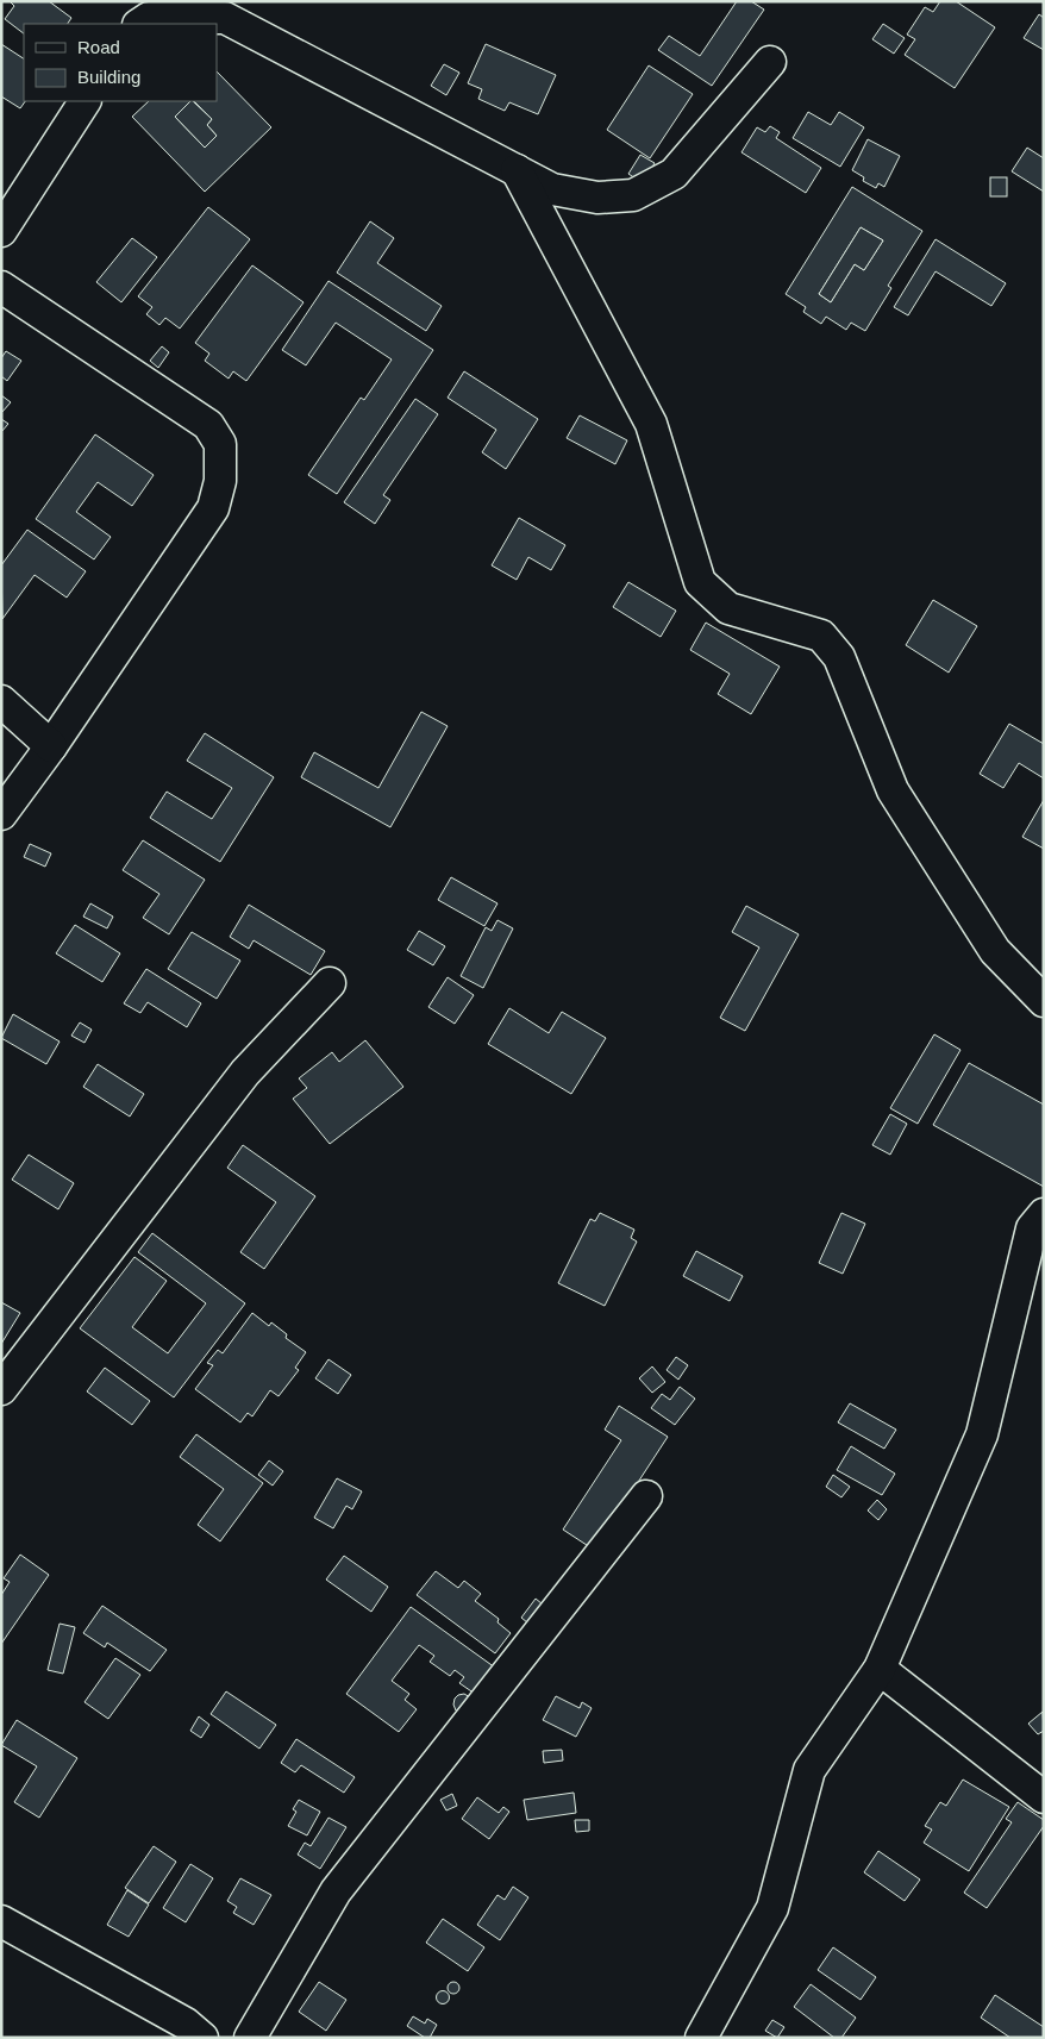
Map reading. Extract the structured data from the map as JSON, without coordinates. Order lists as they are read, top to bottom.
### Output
{
  "legend": ["Road", "Building"]
}
